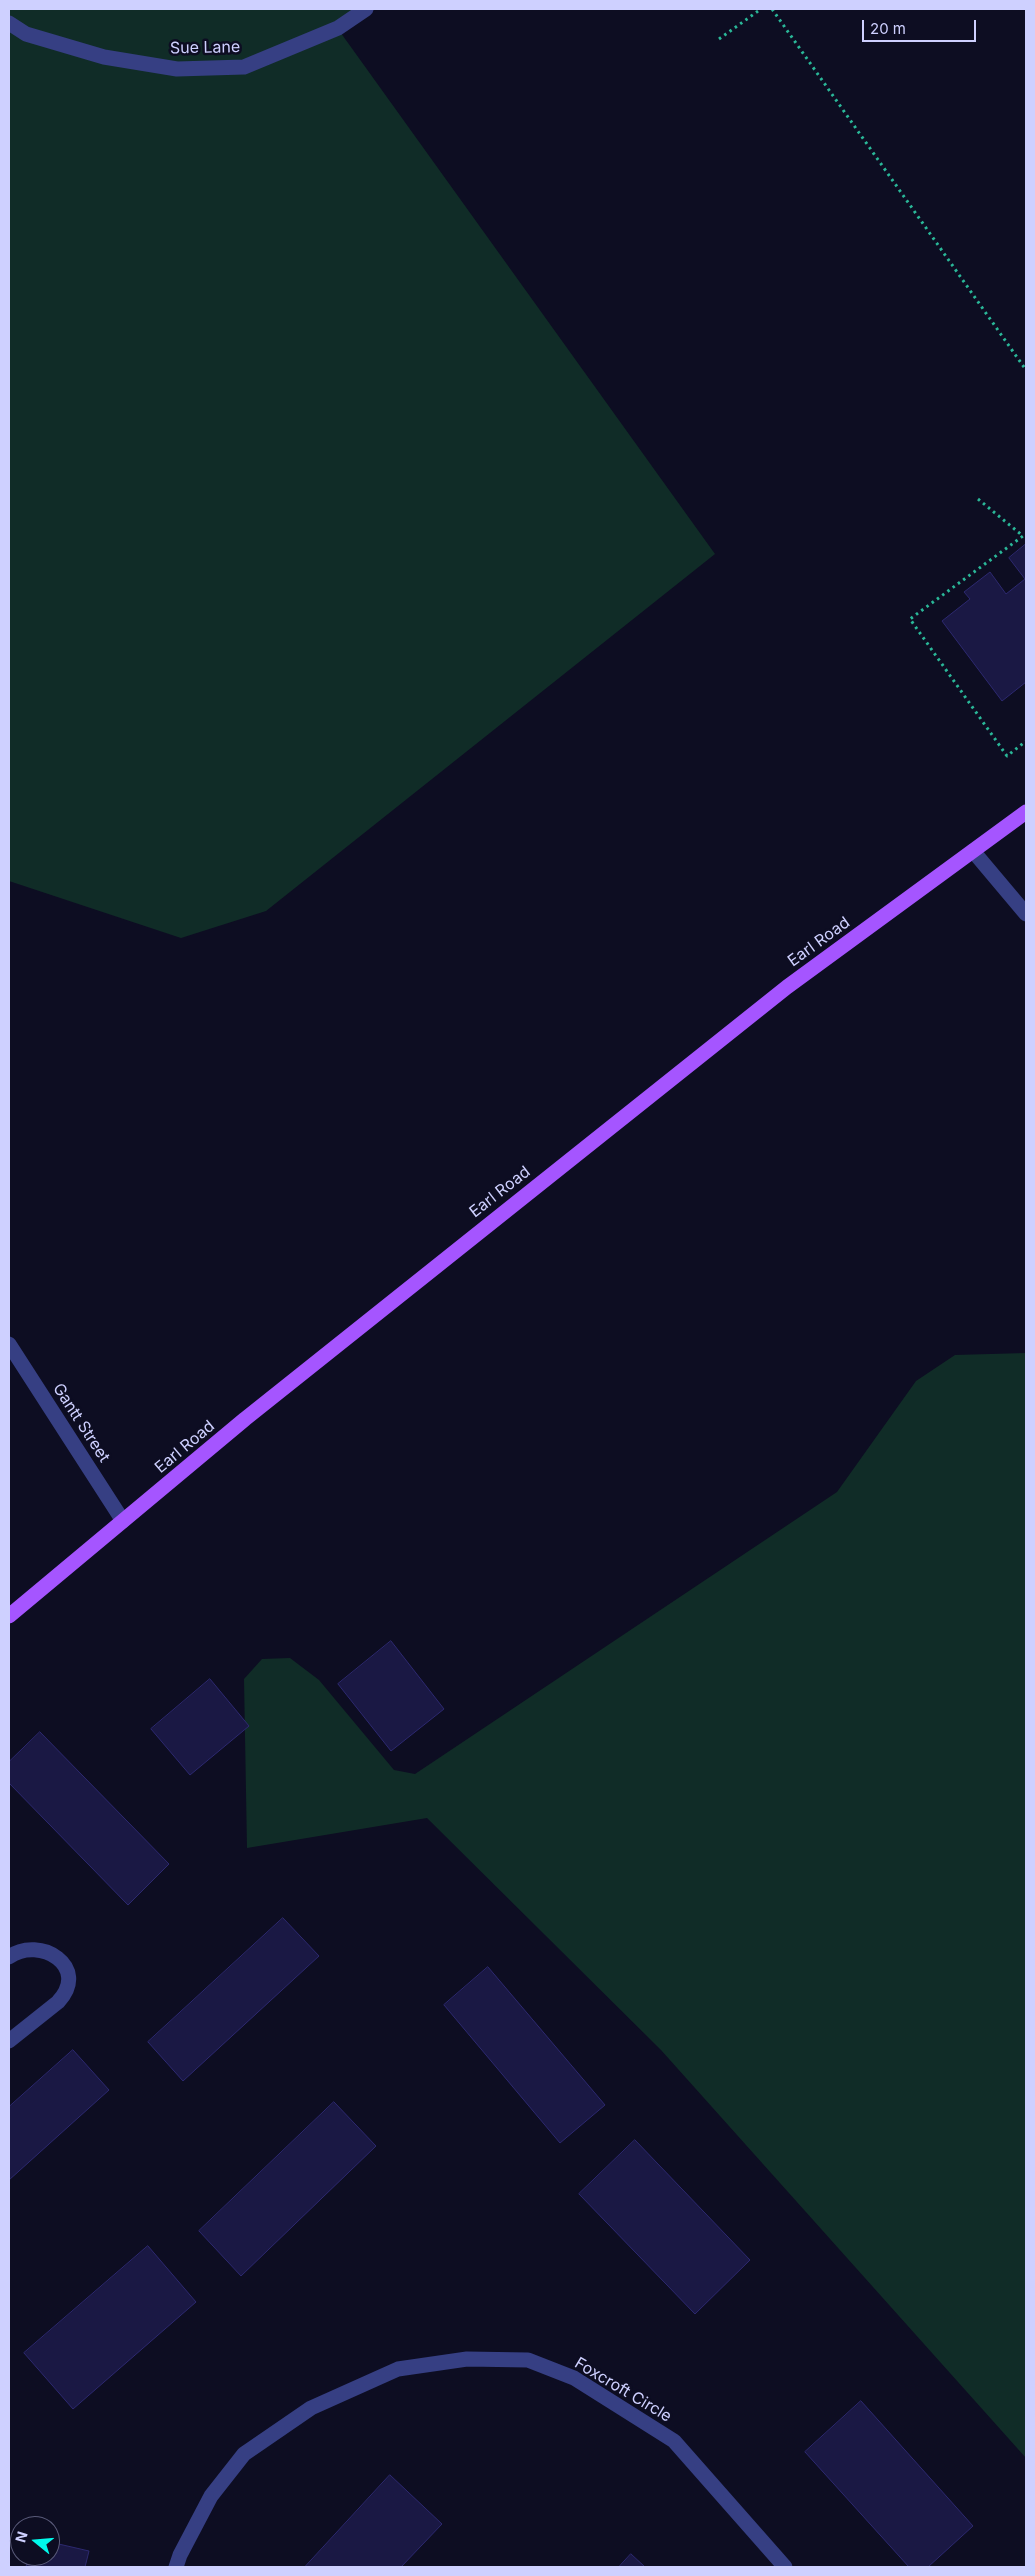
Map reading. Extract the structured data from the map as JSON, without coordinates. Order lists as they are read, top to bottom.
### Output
{
  "streets": {
    "main road": ["Earl Road"],
    "street": ["Sue Lane", "Gantt Street", "Foxcroft Circle"]
  },
  "crossings": [
    ["Earl Road", "Gantt Street"]
  ],
  "scale_bar": "20 m",
  "north": "left"
}
